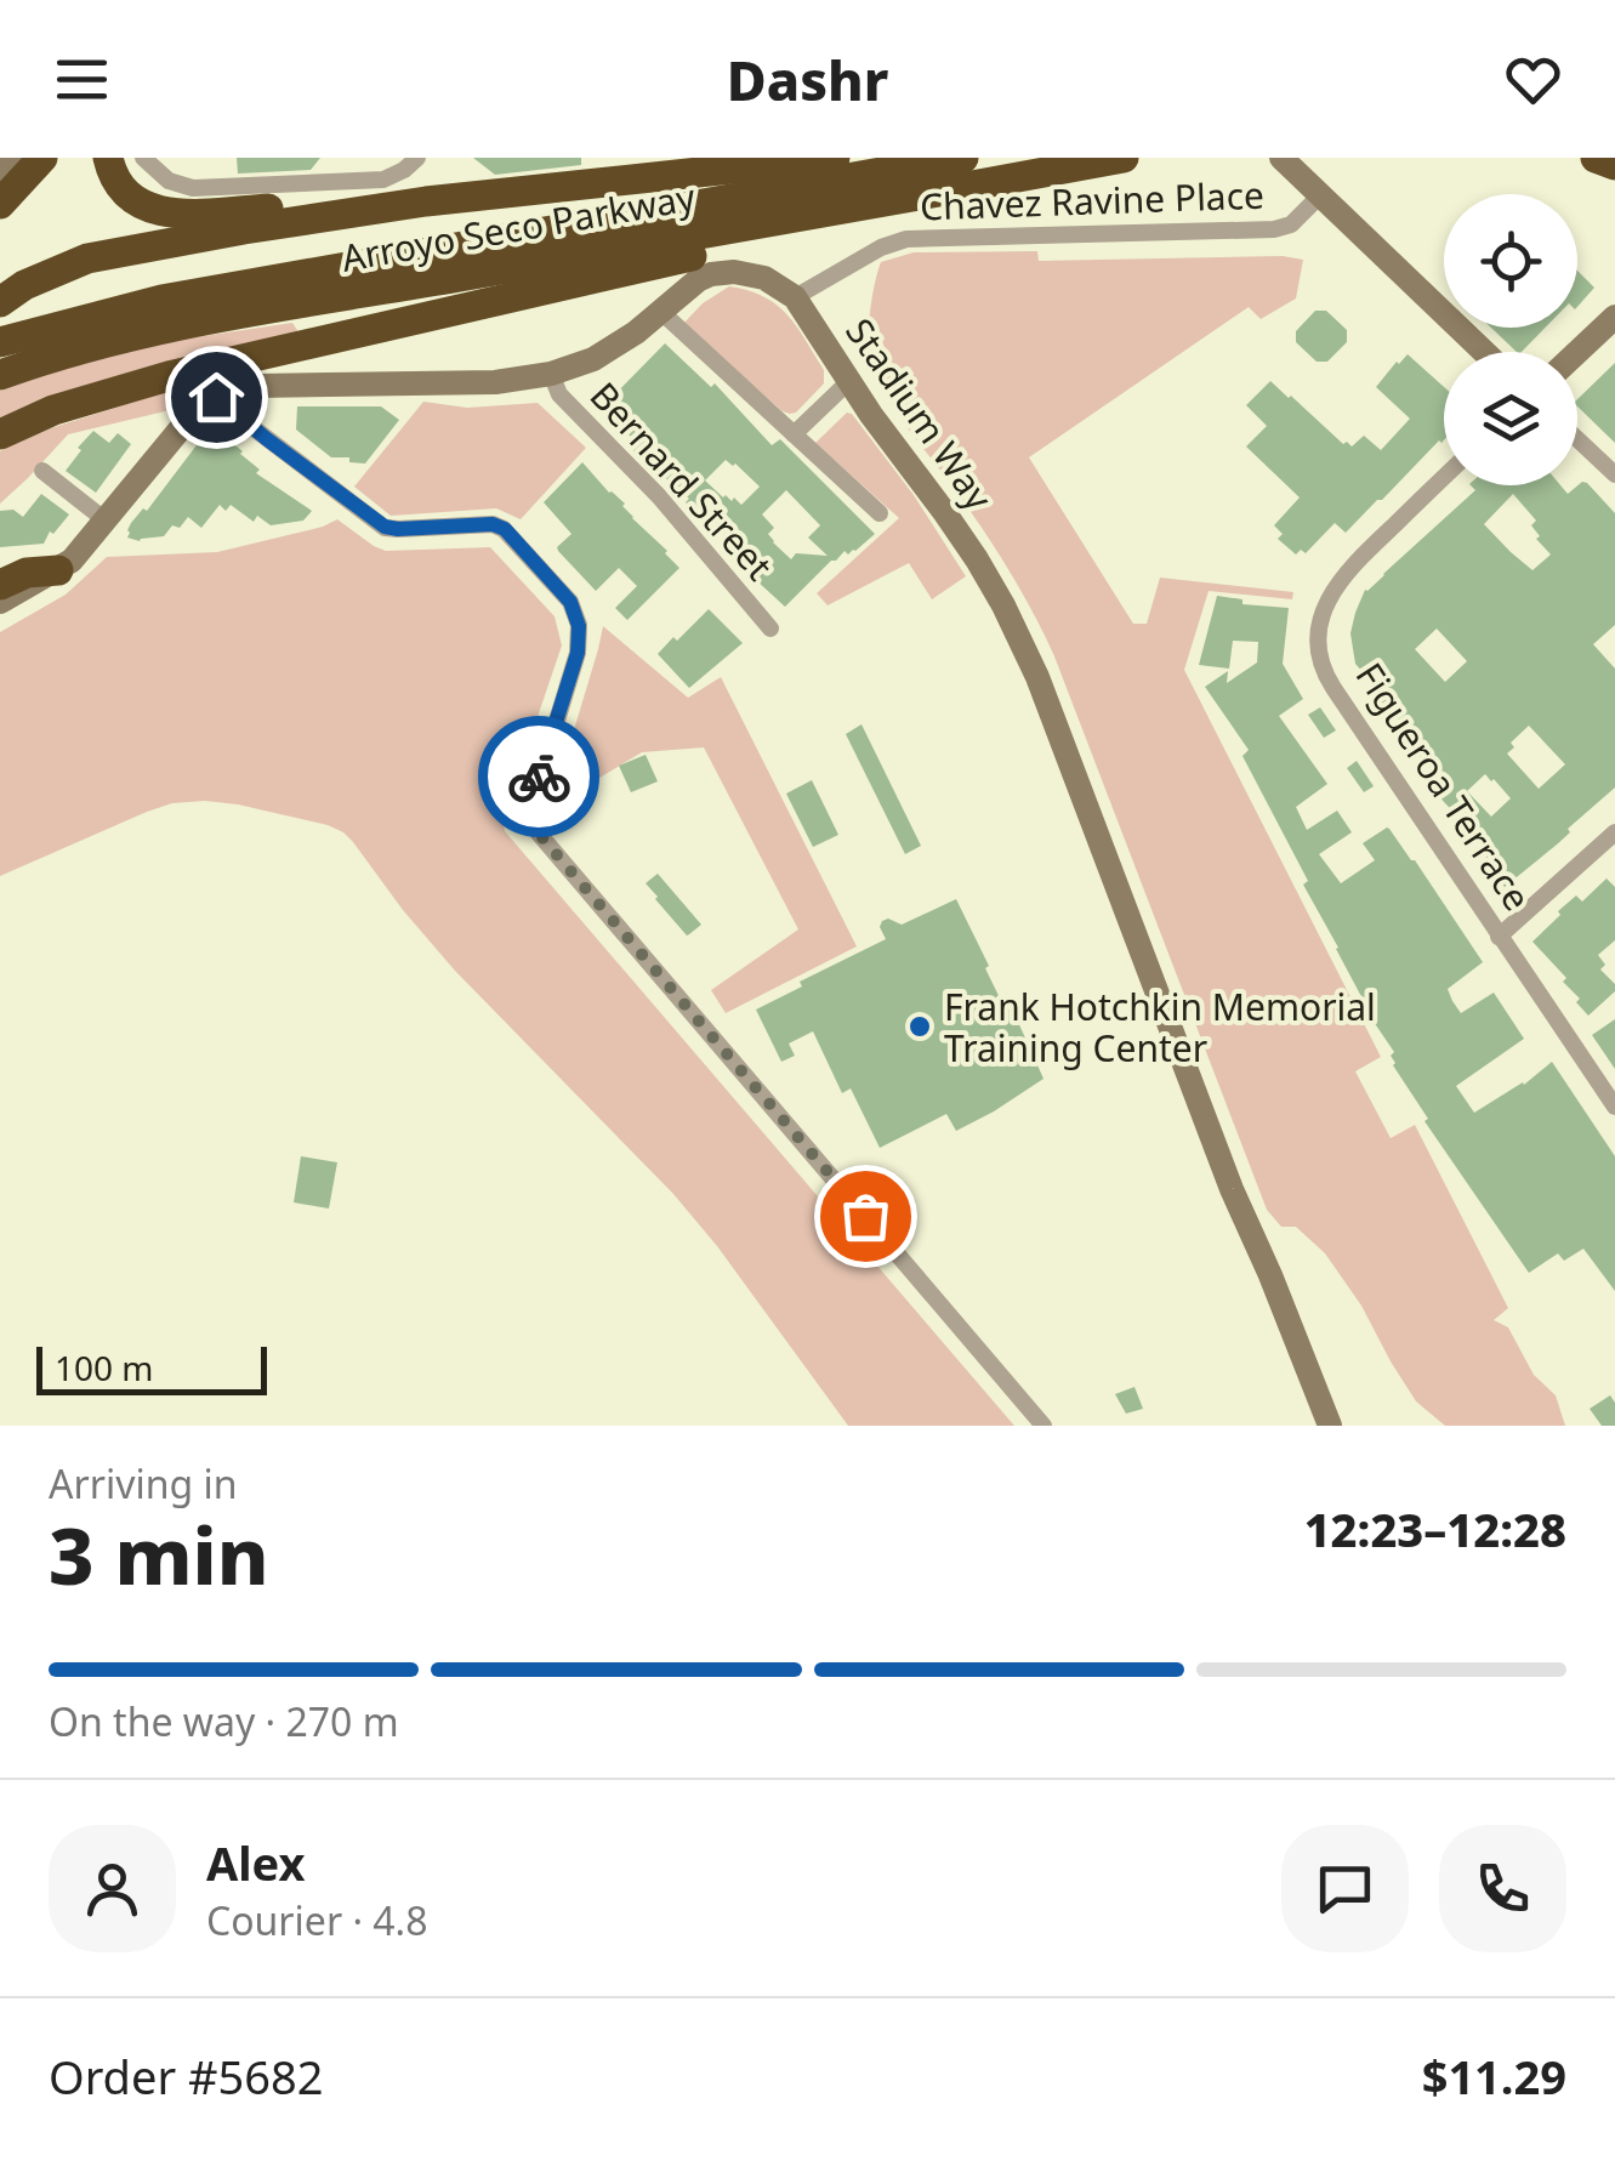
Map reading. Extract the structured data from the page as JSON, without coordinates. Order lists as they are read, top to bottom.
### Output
{
  "streets": {
    "highway": ["Arroyo Seco Parkway"],
    "street": [
      "Chavez Ravine Place",
      "Stadium Way",
      "Bernard Street",
      "Figueroa Terrace"
    ]
  },
  "crossings": [
    ["Chavez Ravine Place", "Stadium Way"]
  ],
  "places": ["Frank Hotchkin Memorial Training Center"],
  "scale_bar": "100 m",
  "page": {
    "header": "Dashr",
    "scale": "100 m",
    "heading": ["3 min", "Arriving in", "12:23–12:28"],
    "panel": [
      "Alex",
      "Courier · 4.8",
      "Order #5682",
      "$11.29"
    ],
    "bar": "On the way · 270 m"
  }
}
